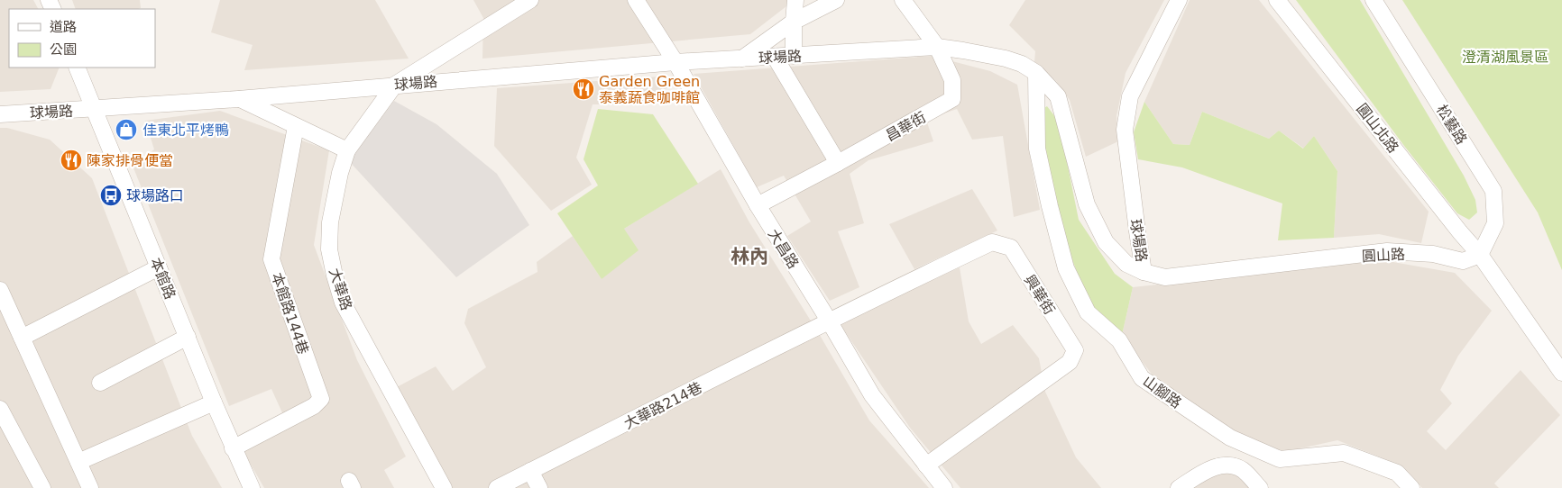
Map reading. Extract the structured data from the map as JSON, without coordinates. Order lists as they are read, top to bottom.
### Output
{
  "streets": {
    "street": [
      "球場路",
      "松藝路",
      "昌華街",
      "圓山北路",
      "大昌路",
      "圓山路",
      "本館路",
      "大華路",
      "興華街",
      "本館路144巷",
      "山腳路",
      "大華路214巷"
    ]
  },
  "crossings": [
    ["球場路", "昌華街"],
    ["球場路", "大昌路"],
    ["球場路", "圓山路"],
    ["球場路", "本館路"],
    ["球場路", "大華路"],
    ["球場路", "山腳路"],
    ["松藝路", "圓山北路"],
    ["松藝路", "圓山路"],
    ["昌華街", "大昌路"],
    ["圓山北路", "圓山路"],
    ["大昌路", "興華街"],
    ["大昌路", "大華路214巷"],
    ["本館路", "本館路144巷"],
    ["興華街", "大華路214巷"]
  ],
  "districts": ["林內"],
  "parks": ["澄清湖風景區"],
  "places": {
    "restaurant": ["Garden Green 泰義蔬食咖啡館", "陳家排骨便當"],
    "shop": ["佳東北平烤鴨"],
    "bus stop": ["球場路口"]
  },
  "legend": ["道路", "公園"]
}
